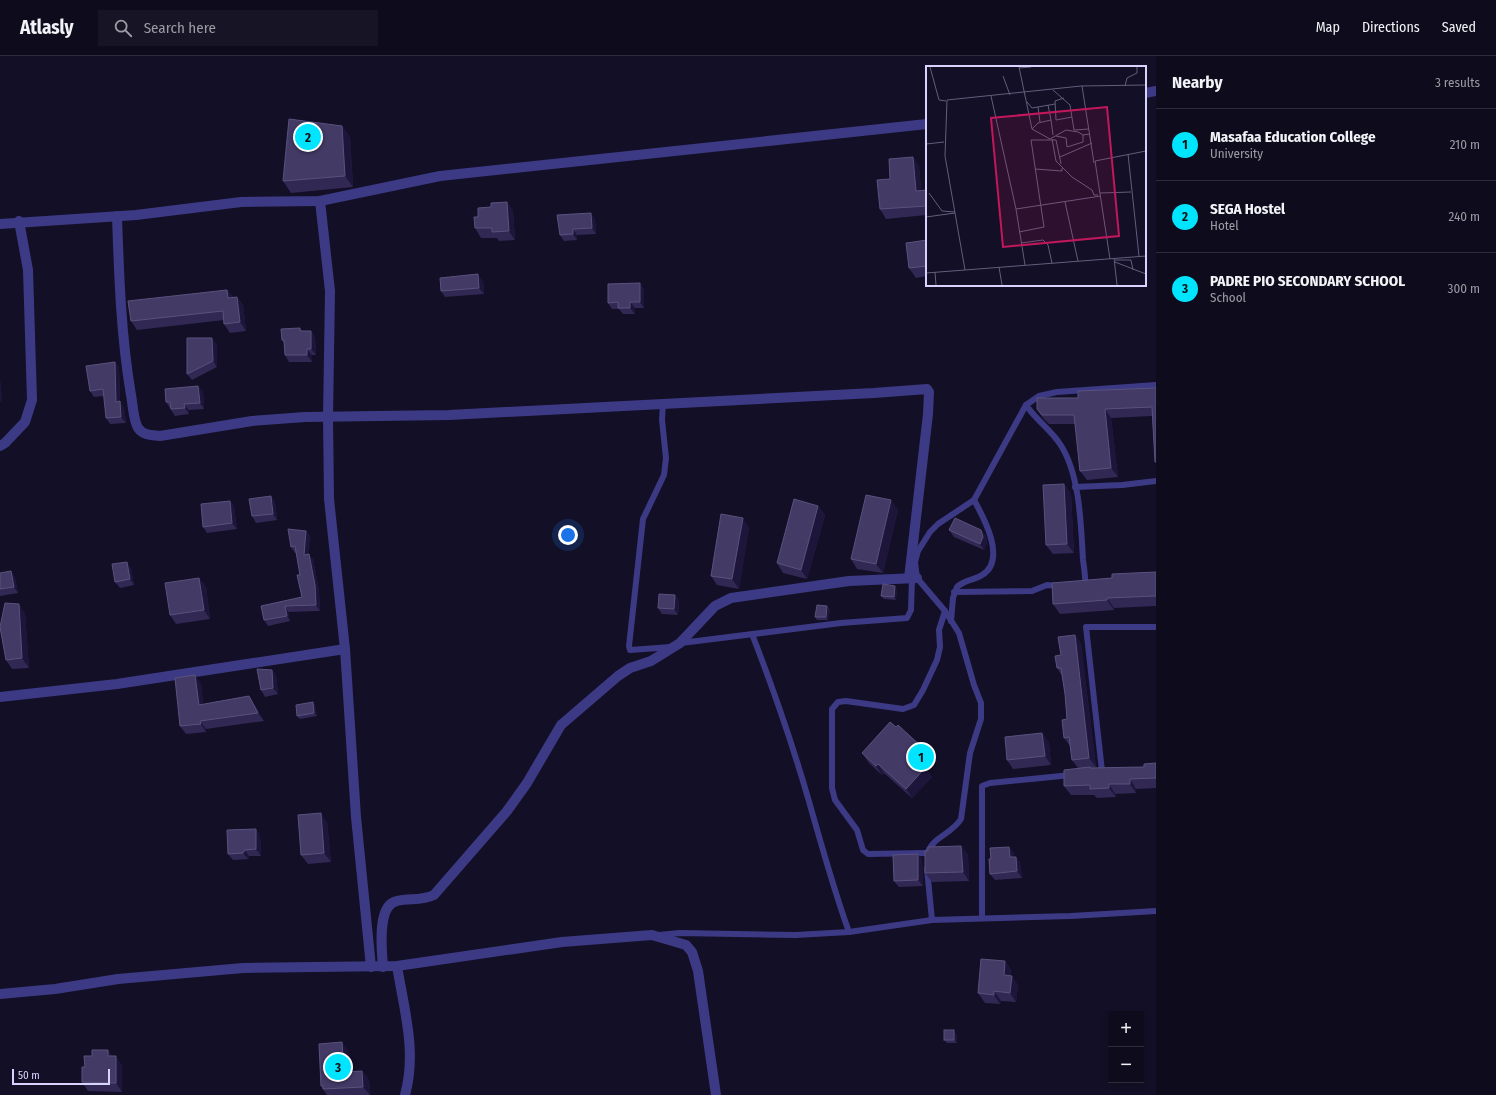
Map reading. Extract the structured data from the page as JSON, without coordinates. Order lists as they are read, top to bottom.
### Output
{
  "scale_bar": "50 m",
  "page": {
    "header": "Atlasly",
    "search": "Search here",
    "nav": ["Map", "Directions", "Saved"],
    "heading": ["Nearby", "3 results"],
    "list": [
      {
        "mark": "1",
        "name": "Masafaa Education College",
        "note": "University",
        "value": "210 m"
      },
      {
        "mark": "2",
        "name": "SEGA Hostel",
        "note": "Hotel",
        "value": "240 m"
      },
      {
        "mark": "3",
        "name": "PADRE PIO SECONDARY SCHOOL",
        "note": "School",
        "value": "300 m"
      }
    ],
    "pins": ["2", "1", "3"],
    "map_buttons": ["+", "−"],
    "scale": "50 m"
  }
}
